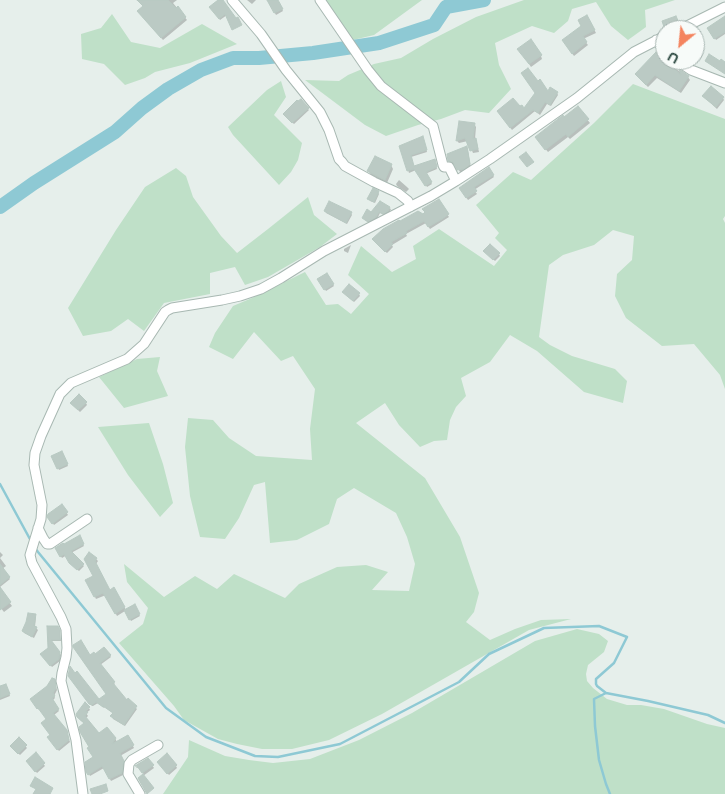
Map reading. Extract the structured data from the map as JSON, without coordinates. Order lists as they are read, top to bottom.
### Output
{
  "north": "bottom left"
}
